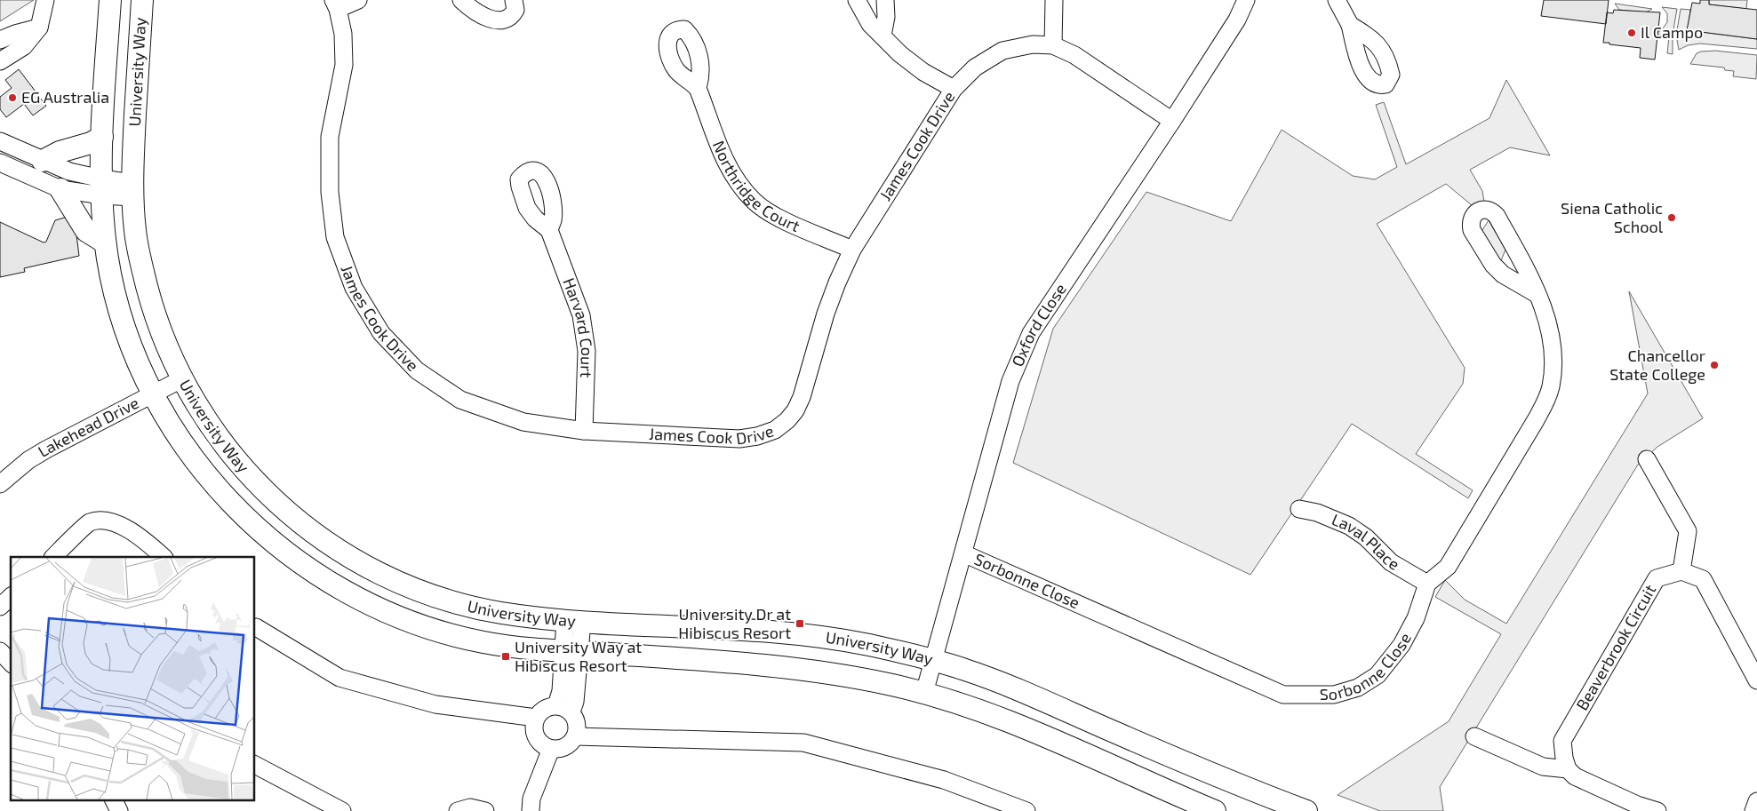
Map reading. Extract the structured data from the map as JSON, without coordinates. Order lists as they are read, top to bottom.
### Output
{
  "streets": {
    "main road": ["University Way"],
    "street": [
      "James Cook Drive",
      "Northridge Court",
      "Oxford Close",
      "Harvard Court",
      "Lakehead Drive",
      "Laval Place",
      "Sorbonne Close",
      "Beaverbrook Circuit"
    ]
  },
  "crossings": [
    ["University Way", "Oxford Close"],
    ["University Way", "Lakehead Drive"],
    ["James Cook Drive", "Northridge Court"],
    ["James Cook Drive", "Oxford Close"],
    ["James Cook Drive", "Harvard Court"],
    ["Oxford Close", "Sorbonne Close"],
    ["Laval Place", "Sorbonne Close"]
  ],
  "places": {
    "other": [
      "Il Campo",
      "EG Australia",
      "Siena Catholic School",
      "Chancellor State College"
    ],
    "transit": ["University Dr at Hibiscus Resort", "University Way at Hibiscus Resort"]
  }
}
